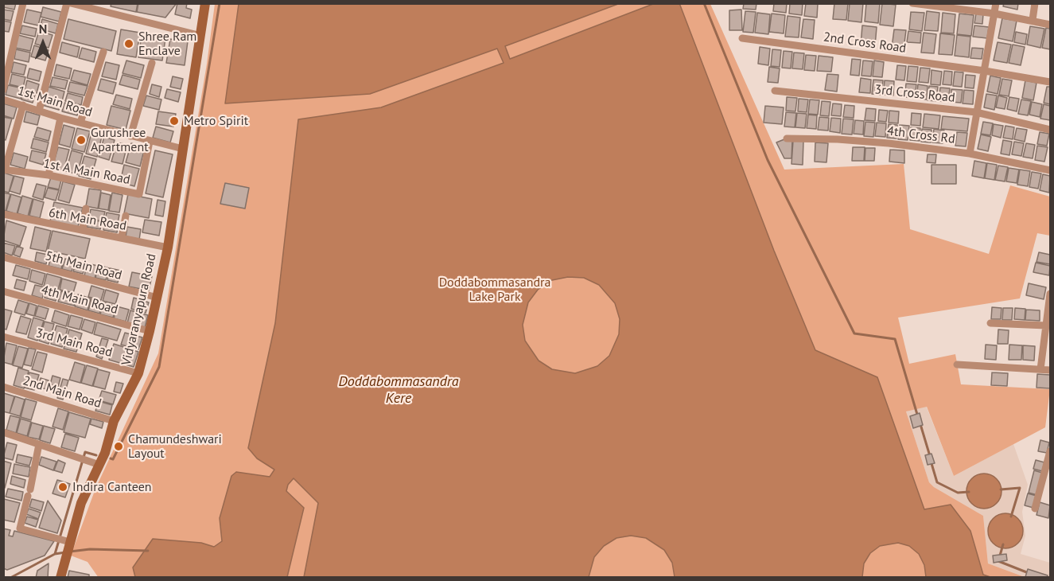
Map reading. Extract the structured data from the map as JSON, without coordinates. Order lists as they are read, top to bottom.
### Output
{
  "streets": {
    "main road": ["Vidyaranyapura Road"],
    "street": [
      "2nd Cross Road",
      "3rd Cross Road",
      "1st Main Road",
      "4th Cross Rd",
      "1st A Main Road",
      "6th Main Road",
      "5th Main Road",
      "4th Main Road",
      "3rd Main Road",
      "2nd Main Road"
    ]
  },
  "crossings": [
    ["1st Main Road", "1st A Main Road"],
    ["1st Main Road", "Vidyaranyapura Road"],
    ["6th Main Road", "Vidyaranyapura Road"],
    ["5th Main Road", "Vidyaranyapura Road"],
    ["4th Main Road", "Vidyaranyapura Road"],
    ["Vidyaranyapura Road", "3rd Main Road"],
    ["Vidyaranyapura Road", "2nd Main Road"]
  ],
  "water": ["Doddabommasandra Kere"],
  "parks": ["Doddabommasandra Lake Park"],
  "places": [
    "Shree Ram Enclave",
    "Metro Spirit",
    "Gurushree Apartment",
    "Chamundeshwari Layout",
    "Indira Canteen"
  ],
  "north": "top"
}
